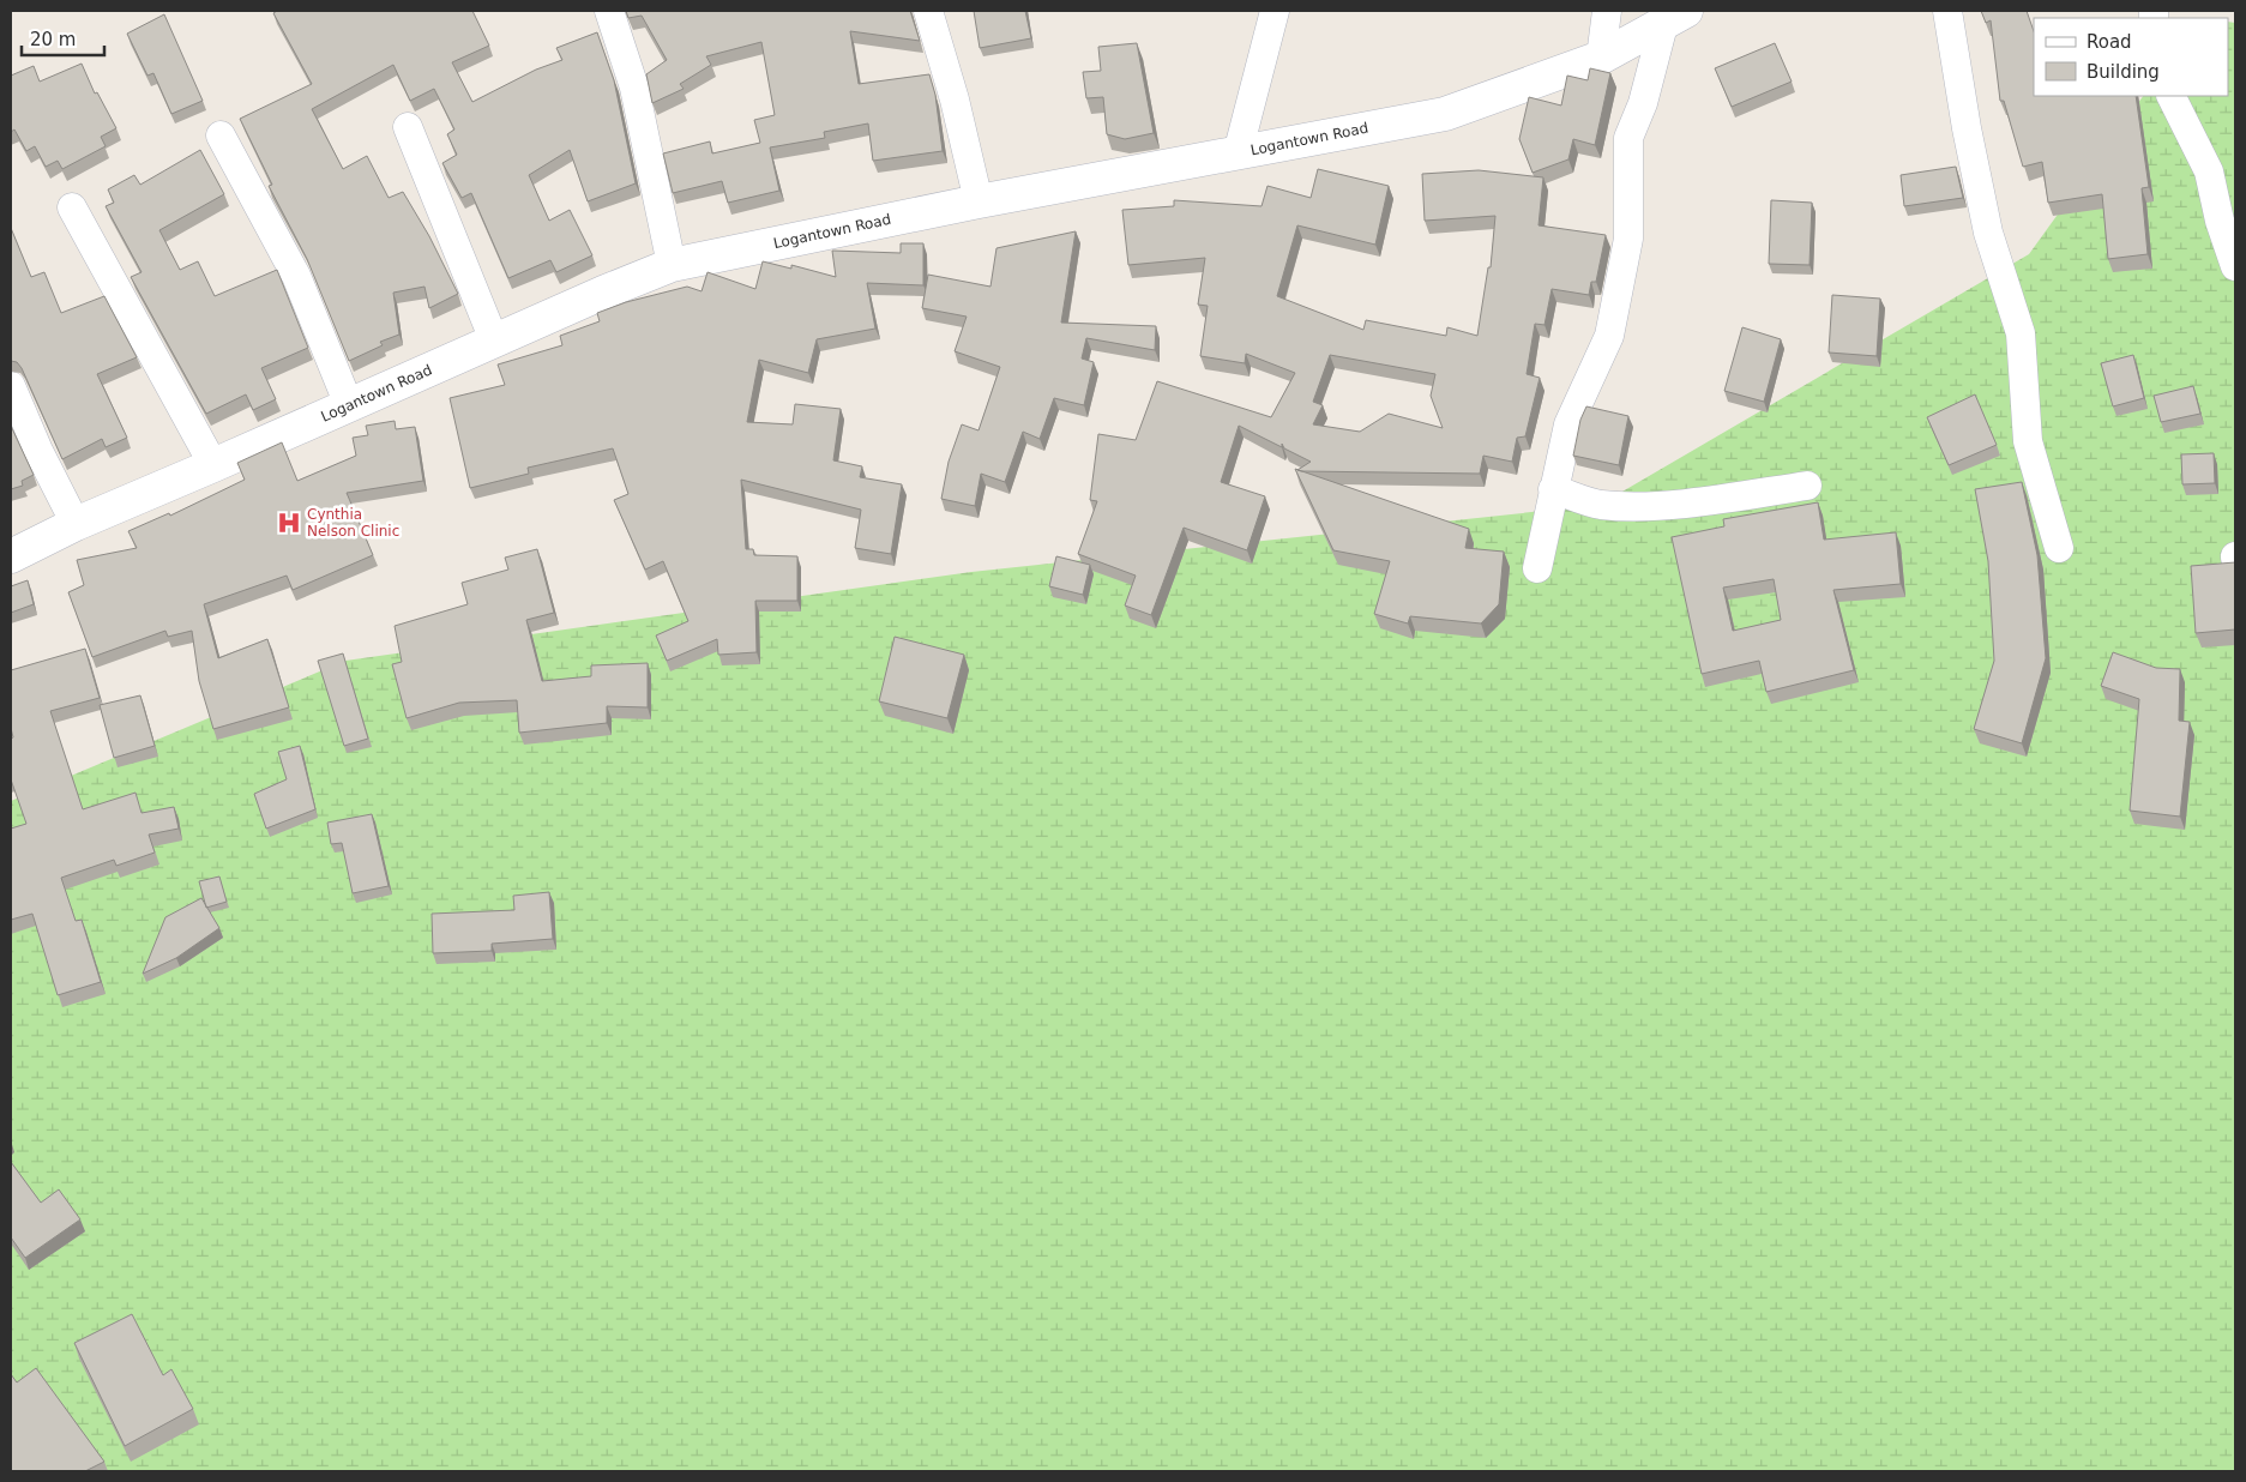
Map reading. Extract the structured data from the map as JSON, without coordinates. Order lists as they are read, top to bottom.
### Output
{
  "streets": {
    "street": ["Logantown Road"]
  },
  "places": {
    "hospital": ["Cynthia Nelson Clinic"]
  },
  "legend": ["Road", "Building"],
  "scale_bar": "20 m"
}
